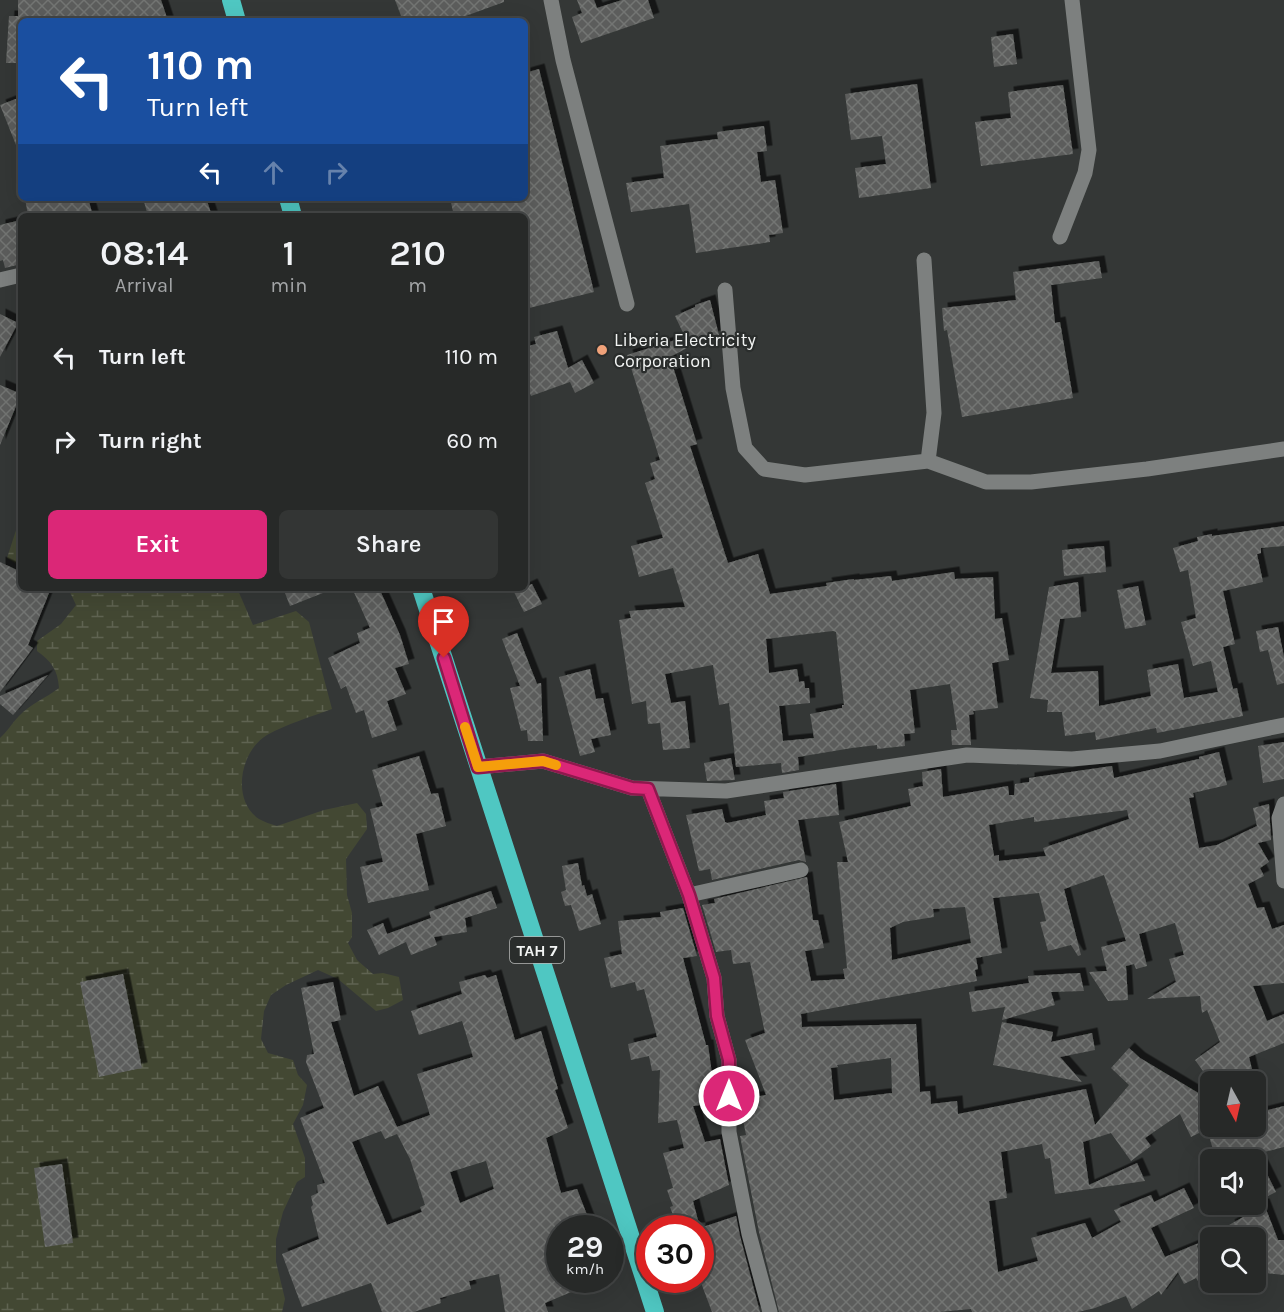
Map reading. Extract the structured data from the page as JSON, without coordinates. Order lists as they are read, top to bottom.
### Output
{
  "streets": {
    "highway": ["TAH 7"]
  },
  "places": ["Liberia Electricity Corporation"],
  "north": "bottom",
  "page": {
    "turn": ["110 m", "Turn left"],
    "eta": [
      "08:14",
      "Arrival",
      "1",
      "min",
      "210",
      "m"
    ],
    "list": [
      {
        "name": "Turn left",
        "value": "110 m"
      },
      {
        "name": "Turn right",
        "value": "60 m"
      }
    ],
    "buttons": ["Exit", "Share"],
    "speed": "29 km/h",
    "limit": "30"
  }
}
